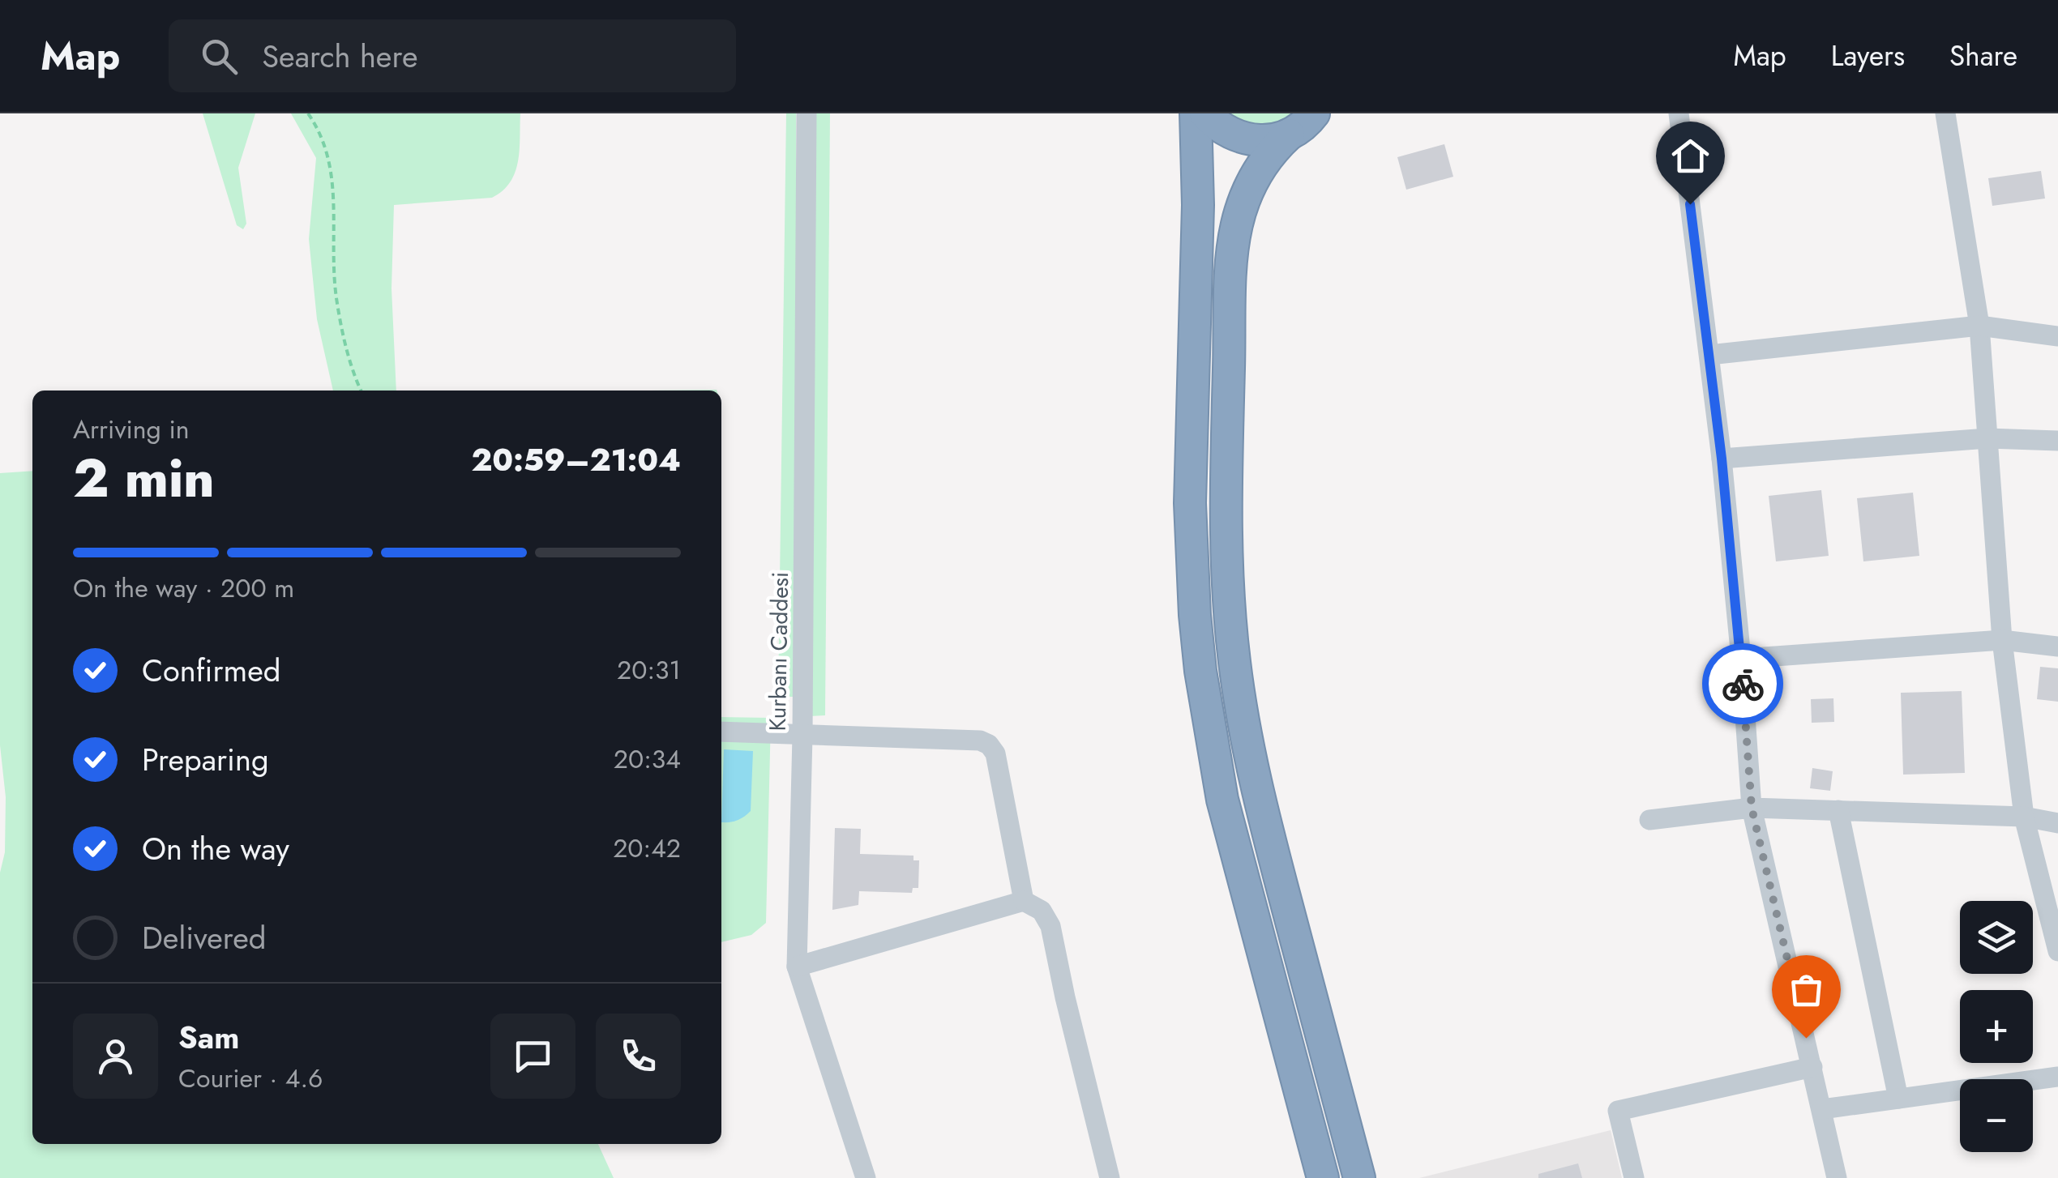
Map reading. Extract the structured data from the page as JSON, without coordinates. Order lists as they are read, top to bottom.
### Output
{
  "streets": {
    "street": ["Kurbanı Caddesi"]
  },
  "page": {
    "header": "Map",
    "search": "Search here",
    "nav": ["Map", "Layers", "Share"],
    "heading": ["2 min", "Arriving in", "20:59–21:04"],
    "panel": ["Sam", "Courier · 4.6"],
    "bar": "On the way · 200 m",
    "list": [
      ["Confirmed", "20:31"],
      ["Preparing", "20:34"],
      ["On the way", "20:42"],
      "Delivered"
    ],
    "map_buttons": ["+", "−"]
  }
}
